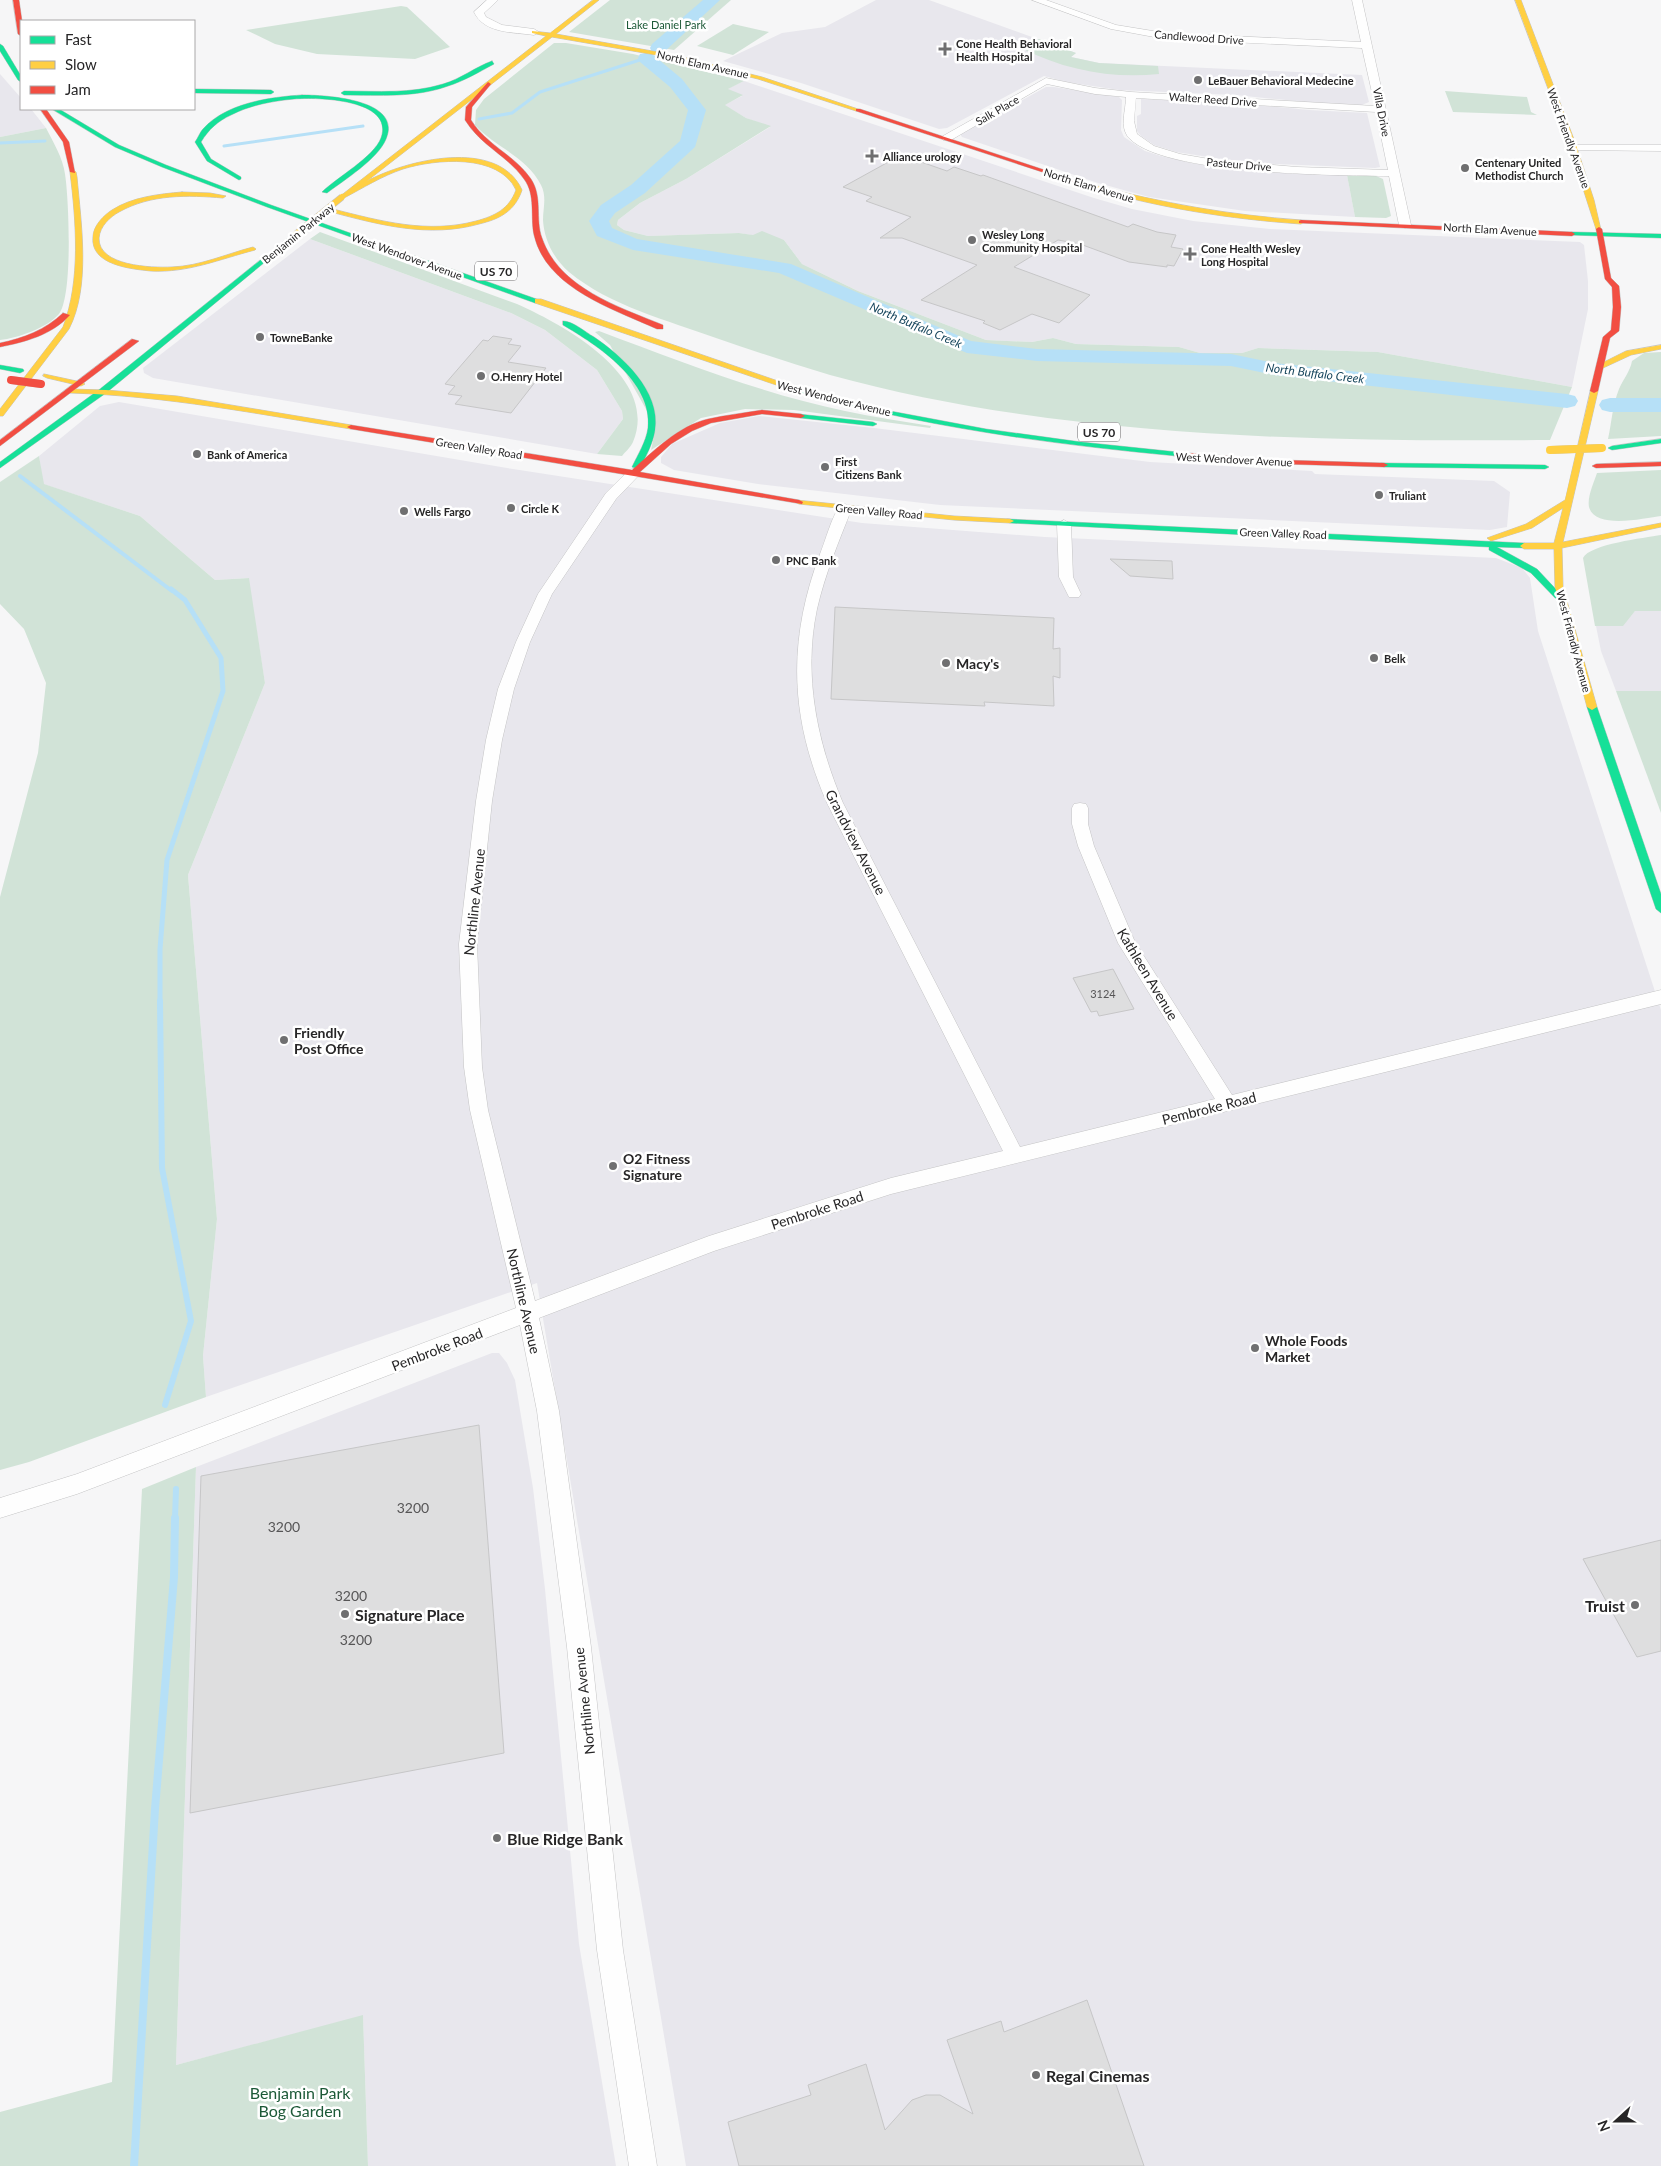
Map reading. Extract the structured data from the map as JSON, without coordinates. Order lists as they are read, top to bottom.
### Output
{
  "streets": {
    "main road": [
      "North Elam Avenue",
      "West Friendly Avenue",
      "Benjamin Parkway",
      "West Wendover Avenue",
      "US 70",
      "Green Valley Road"
    ],
    "street": [
      "Candlewood Drive",
      "Walter Reed Drive",
      "Salk Place",
      "Villa Drive",
      "Pasteur Drive",
      "Grandview Avenue",
      "Northline Avenue",
      "Kathleen Avenue",
      "Pembroke Road"
    ]
  },
  "crossings": [
    ["Candlewood Drive", "Villa Drive"],
    ["North Elam Avenue", "Salk Place"],
    ["North Elam Avenue", "Villa Drive"],
    ["North Elam Avenue", "West Friendly Avenue"],
    ["North Elam Avenue", "Benjamin Parkway"],
    ["Walter Reed Drive", "Salk Place"],
    ["Walter Reed Drive", "Villa Drive"],
    ["Walter Reed Drive", "Pasteur Drive"],
    ["Villa Drive", "Pasteur Drive"],
    ["West Friendly Avenue", "Green Valley Road"],
    ["Benjamin Parkway", "West Wendover Avenue"],
    ["Benjamin Parkway", "Green Valley Road"],
    ["Green Valley Road", "Grandview Avenue"],
    ["Green Valley Road", "Northline Avenue"],
    ["Grandview Avenue", "Pembroke Road"],
    ["Northline Avenue", "Pembroke Road"],
    ["Kathleen Avenue", "Pembroke Road"]
  ],
  "water": ["North Buffalo Creek"],
  "parks": ["Lake Daniel Park", "Benjamin Park Bog Garden"],
  "places": {
    "health": ["Cone Health Behavioral Health Hospital", "Alliance urology", "Cone Health Wesley Long Hospital"],
    "other": [
      "LeBauer Behavioral Medecine",
      "Centenary United Methodist Church",
      "Wesley Long Community Hospital",
      "TowneBanke",
      "O.Henry Hotel",
      "Bank of America",
      "First Citizens Bank",
      "Truliant",
      "Circle K",
      "Wells Fargo",
      "PNC Bank",
      "Belk",
      "Macy's",
      "Friendly Post Office",
      "O2 Fitness Signature",
      "Whole Foods Market",
      "Truist",
      "Signature Place",
      "Blue Ridge Bank",
      "Regal Cinemas"
    ]
  },
  "house_numbers": [
    "3124",
    "3200",
    "3200",
    "3200",
    "3200"
  ],
  "legend": ["Fast", "Slow", "Jam"],
  "north": "left"
}
